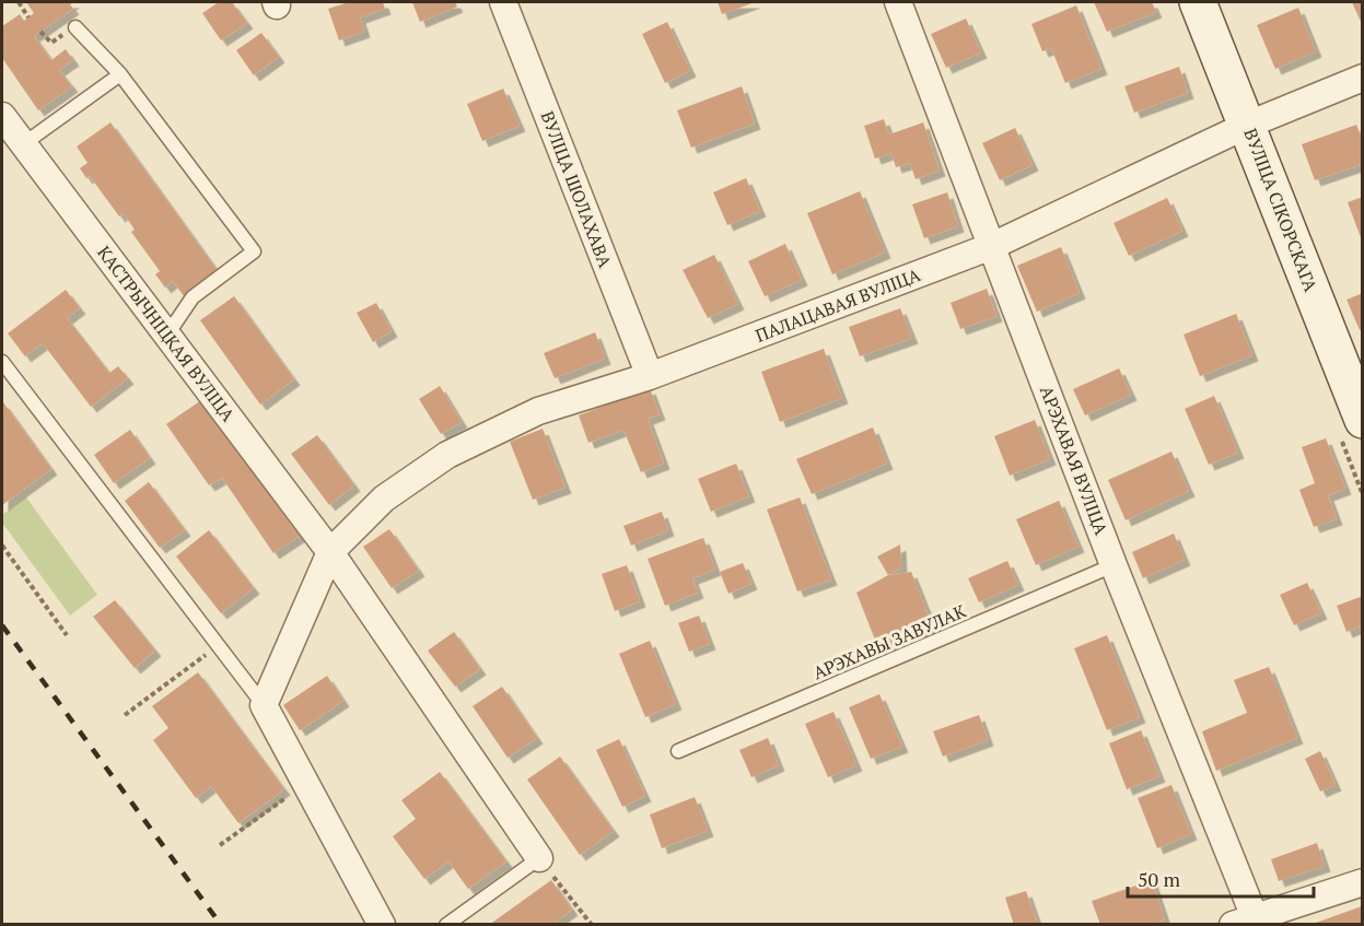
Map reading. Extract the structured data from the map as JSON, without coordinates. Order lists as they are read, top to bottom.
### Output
{
  "streets": {
    "street": [
      "ВУЛІЦА ШОЛАХАВА",
      "ВУЛІЦА СІКОРСКАГА",
      "ПАЛАЦАВАЯ ВУЛІЦА",
      "КАСТРЫЧНІЦКАЯ ВУЛІЦА",
      "АРЭХАВАЯ ВУЛІЦА"
    ],
    "lane": ["АРЭХАВЫ ЗАВУЛАК"]
  },
  "crossings": [
    ["ВУЛІЦА ШОЛАХАВА", "ПАЛАЦАВАЯ ВУЛІЦА"],
    ["ВУЛІЦА СІКОРСКАГА", "ПАЛАЦАВАЯ ВУЛІЦА"],
    ["ПАЛАЦАВАЯ ВУЛІЦА", "КАСТРЫЧНІЦКАЯ ВУЛІЦА"],
    ["ПАЛАЦАВАЯ ВУЛІЦА", "АРЭХАВАЯ ВУЛІЦА"],
    ["АРЭХАВАЯ ВУЛІЦА", "АРЭХАВЫ ЗАВУЛАК"]
  ],
  "scale_bar": "50 m"
}
